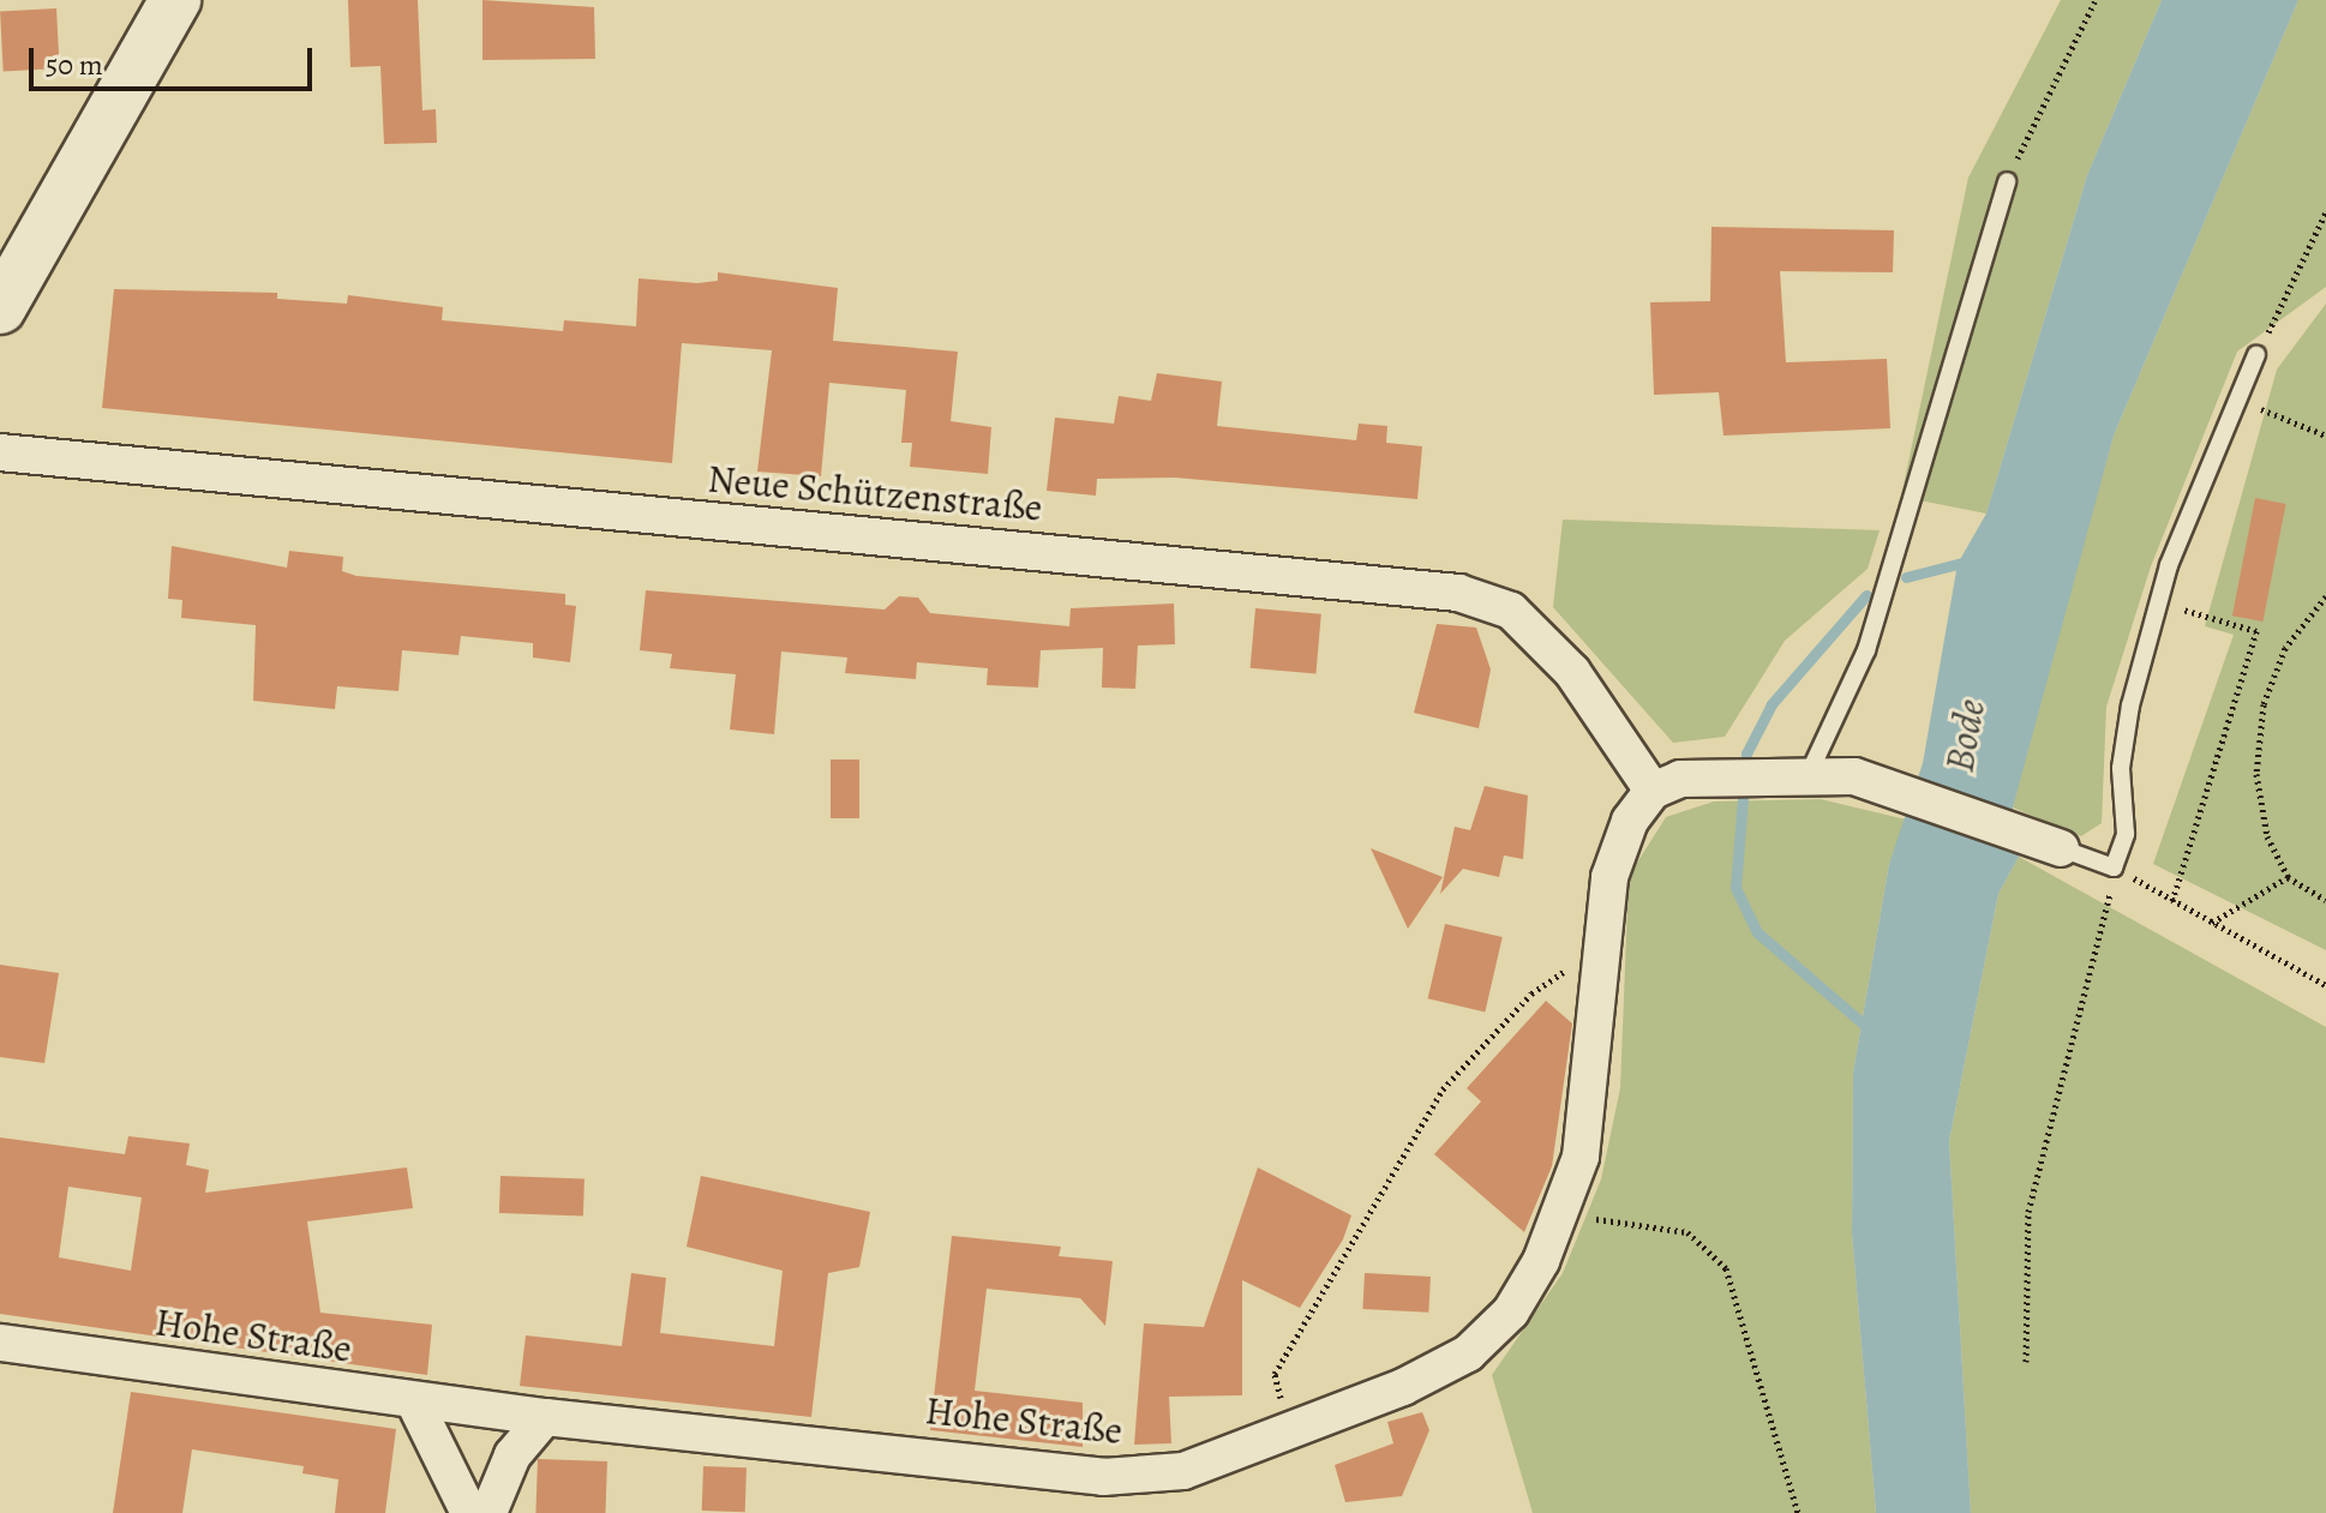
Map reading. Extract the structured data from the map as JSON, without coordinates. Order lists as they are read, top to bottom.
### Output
{
  "streets": {
    "street": ["Neue Schützenstraße", "Hohe Straße"]
  },
  "crossings": [
    ["Neue Schützenstraße", "Hohe Straße"]
  ],
  "water": ["Bode"],
  "scale_bar": "50 m"
}
